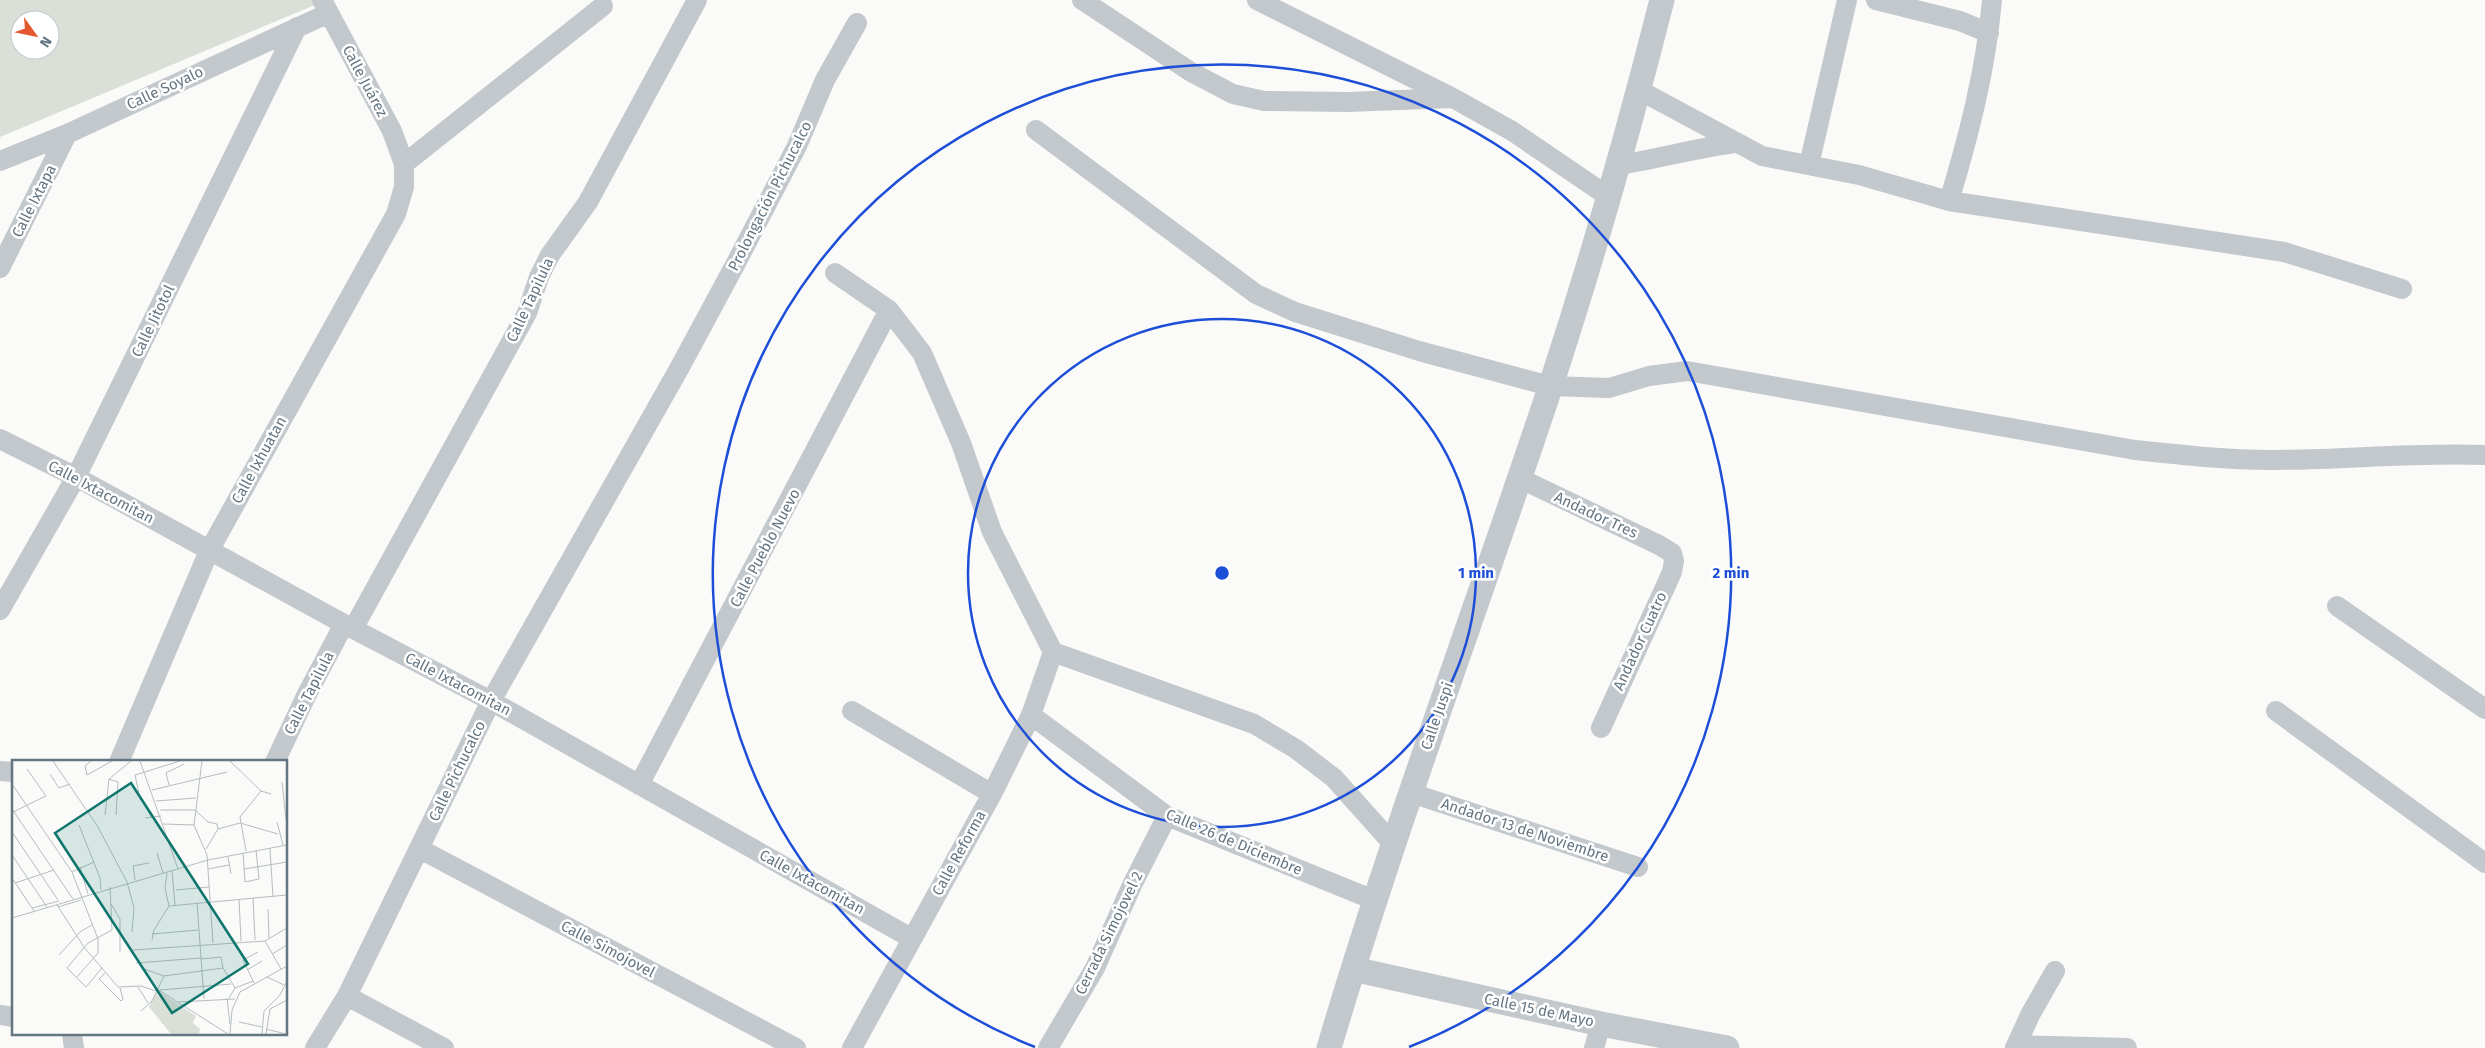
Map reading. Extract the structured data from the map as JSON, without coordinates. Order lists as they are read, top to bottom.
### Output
{
  "streets": {
    "street": [
      "Calle Juárez",
      "Calle Soyalo",
      "Prolongación Pichucalco",
      "Calle Ixtapa",
      "Calle Tapilula",
      "Calle Jitotol",
      "Calle Ixhuatan",
      "Calle Ixtacomitan",
      "Andador Tres",
      "Calle Pueblo Nuevo",
      "Andador Cuatro",
      "Calle Juspi",
      "Calle Pichucalco",
      "Andador 13 de Noviembre",
      "Calle 26 de Diciembre",
      "Calle Reforma",
      "Cerrada Simojovel 2",
      "Calle Simojovel",
      "Calle 15 de Mayo"
    ]
  },
  "crossings": [
    ["Calle Juárez", "Calle Soyalo"],
    ["Calle Juárez", "Calle Ixhuatan"],
    ["Calle Soyalo", "Calle Ixtapa"],
    ["Calle Soyalo", "Calle Jitotol"],
    ["Prolongación Pichucalco", "Calle Pichucalco"],
    ["Calle Tapilula", "Calle Ixtacomitan"],
    ["Calle Jitotol", "Calle Ixtacomitan"],
    ["Calle Ixhuatan", "Calle Ixtacomitan"],
    ["Calle Ixtacomitan", "Calle Pueblo Nuevo"],
    ["Calle Ixtacomitan", "Calle Pichucalco"],
    ["Calle Ixtacomitan", "Calle Reforma"],
    ["Andador Tres", "Andador Cuatro"],
    ["Andador Tres", "Calle Juspi"],
    ["Calle Juspi", "Andador 13 de Noviembre"],
    ["Calle Juspi", "Calle 26 de Diciembre"],
    ["Calle Juspi", "Calle 15 de Mayo"],
    ["Calle Pichucalco", "Calle Simojovel"],
    ["Calle 26 de Diciembre", "Calle Reforma"],
    ["Calle 26 de Diciembre", "Cerrada Simojovel 2"]
  ],
  "north": "bottom right",
  "rings": ["1 min", "2 min"]
}
